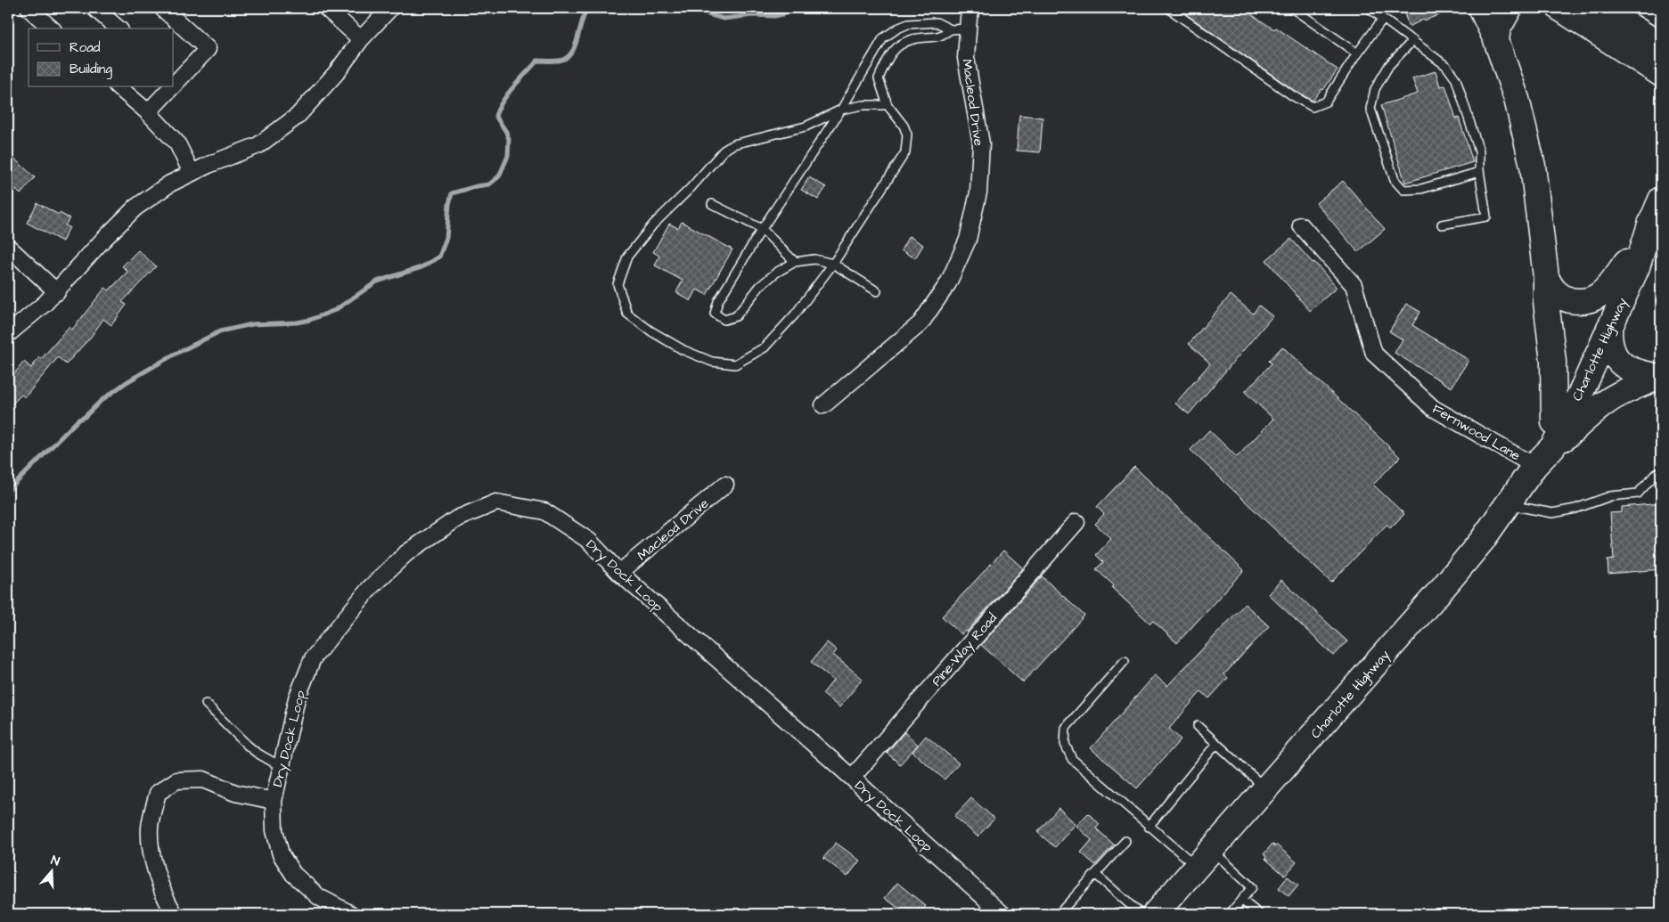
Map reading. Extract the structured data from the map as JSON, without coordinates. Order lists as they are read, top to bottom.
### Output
{
  "streets": {
    "main road": ["Charlotte Highway"],
    "street": [
      "Macleod Drive",
      "Fernwood Lane",
      "Dry Dock Loop",
      "Pine-Way Road"
    ]
  },
  "crossings": [
    ["Macleod Drive", "Dry Dock Loop"],
    ["Charlotte Highway", "Fernwood Lane"],
    ["Dry Dock Loop", "Pine-Way Road"]
  ],
  "legend": ["Road", "Building"],
  "north": "top"
}
